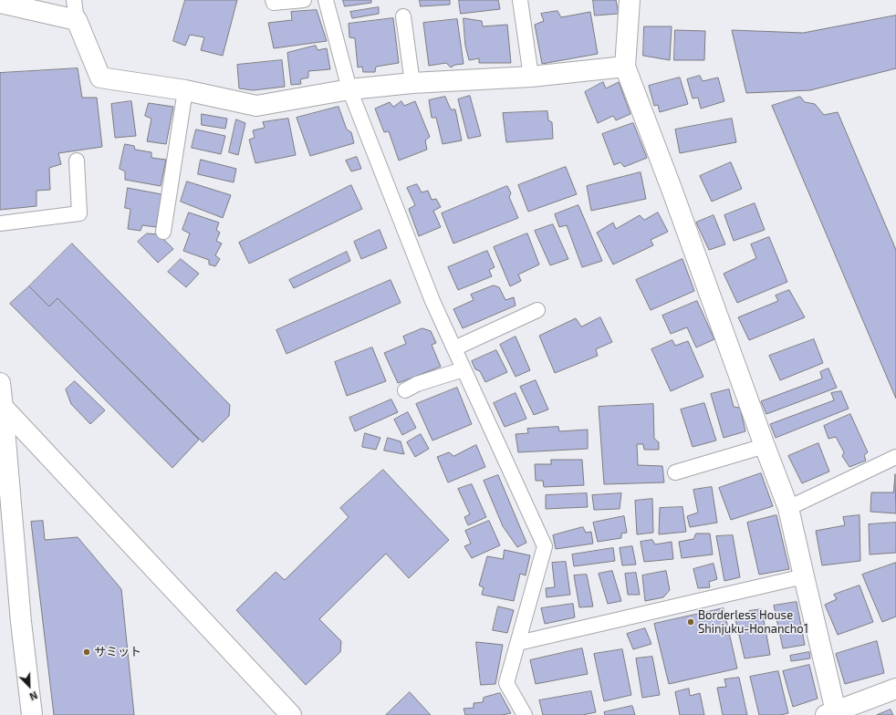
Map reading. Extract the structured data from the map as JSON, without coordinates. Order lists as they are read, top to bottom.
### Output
{
  "places": ["Borderless House Shinjuku-Honancho1", "サミット"],
  "north": "bottom right"
}
